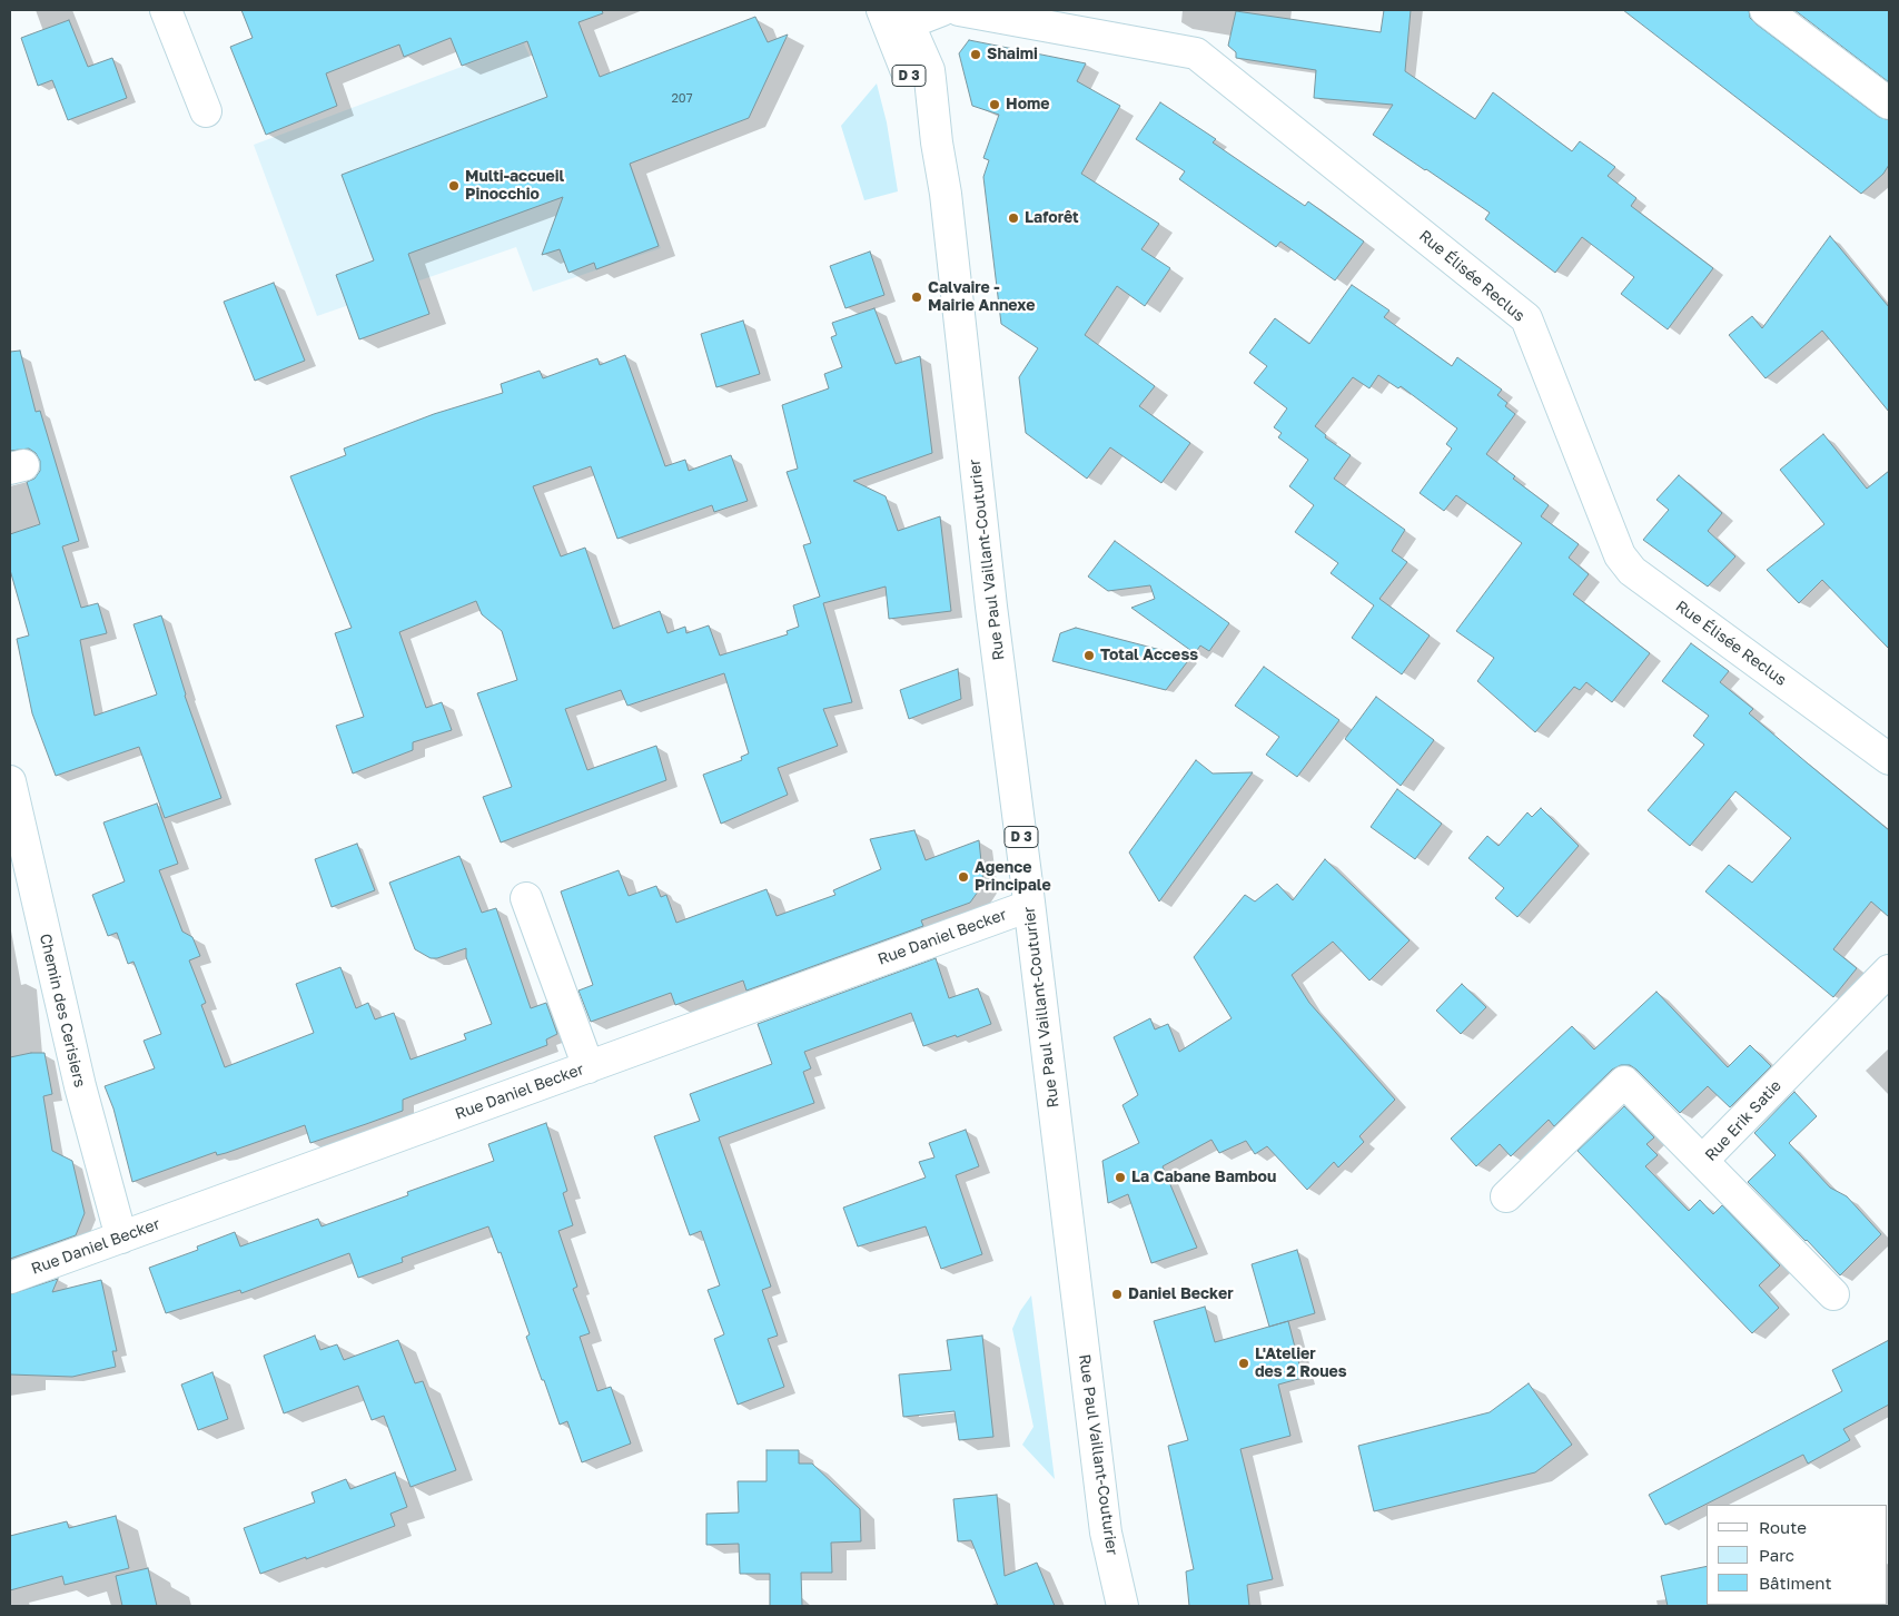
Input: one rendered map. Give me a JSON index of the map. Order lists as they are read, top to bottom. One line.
{"streets":{"street":["D 3","Rue Élisée Reclus","Rue Paul Vaillant-Couturier","Rue Daniel Becker","Chemin des Cerisiers","Rue Erik Satie"]},"crossings":[["Rue Paul Vaillant-Couturier","Rue Daniel Becker"],["Rue Daniel Becker","Chemin des Cerisiers"]],"places":["Shaimi","Home","Multi-accueil Pinocchio","Laforêt","Calvaire - Mairie Annexe","Total Access","Agence Principale","La Cabane Bambou","Daniel Becker","L'Atelier des 2 Roues"],"house_numbers":["207"],"legend":["Route","Parc","Bâtiment"]}
